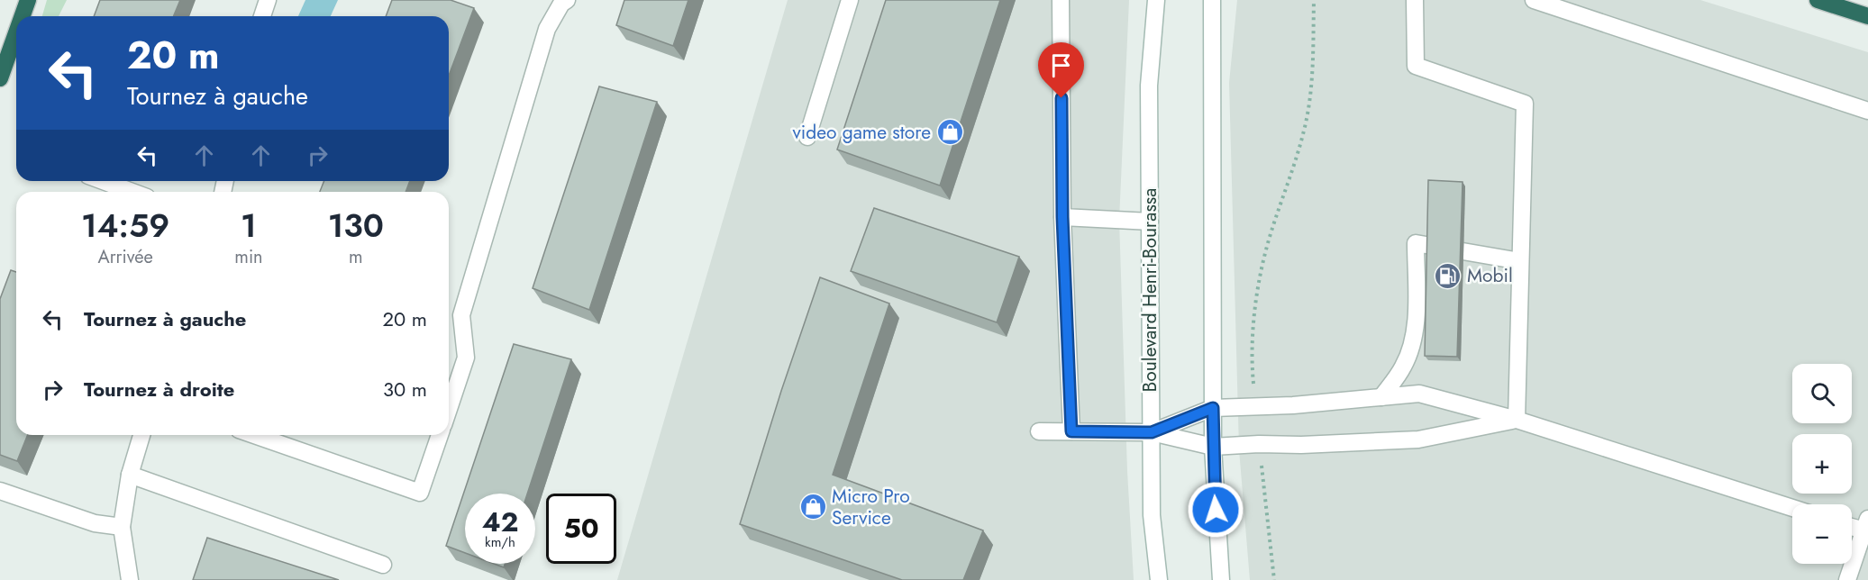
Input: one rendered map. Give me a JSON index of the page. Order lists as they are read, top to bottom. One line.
{"streets":{"main road":["Boulevard Henri-Bourassa"]},"places":{"shop":["video game store","Micro Pro Service"],"fuel station":["Mobil"]},"page":{"turn":["20 m","Tournez à gauche"],"eta":["14:59","Arrivée","1","min","130","m"],"list":[{"name":"Tournez à gauche","value":"20 m"},{"name":"Tournez à droite","value":"30 m"}],"map_buttons":["+","−"],"speed":"42 km/h","limit":"50"}}
